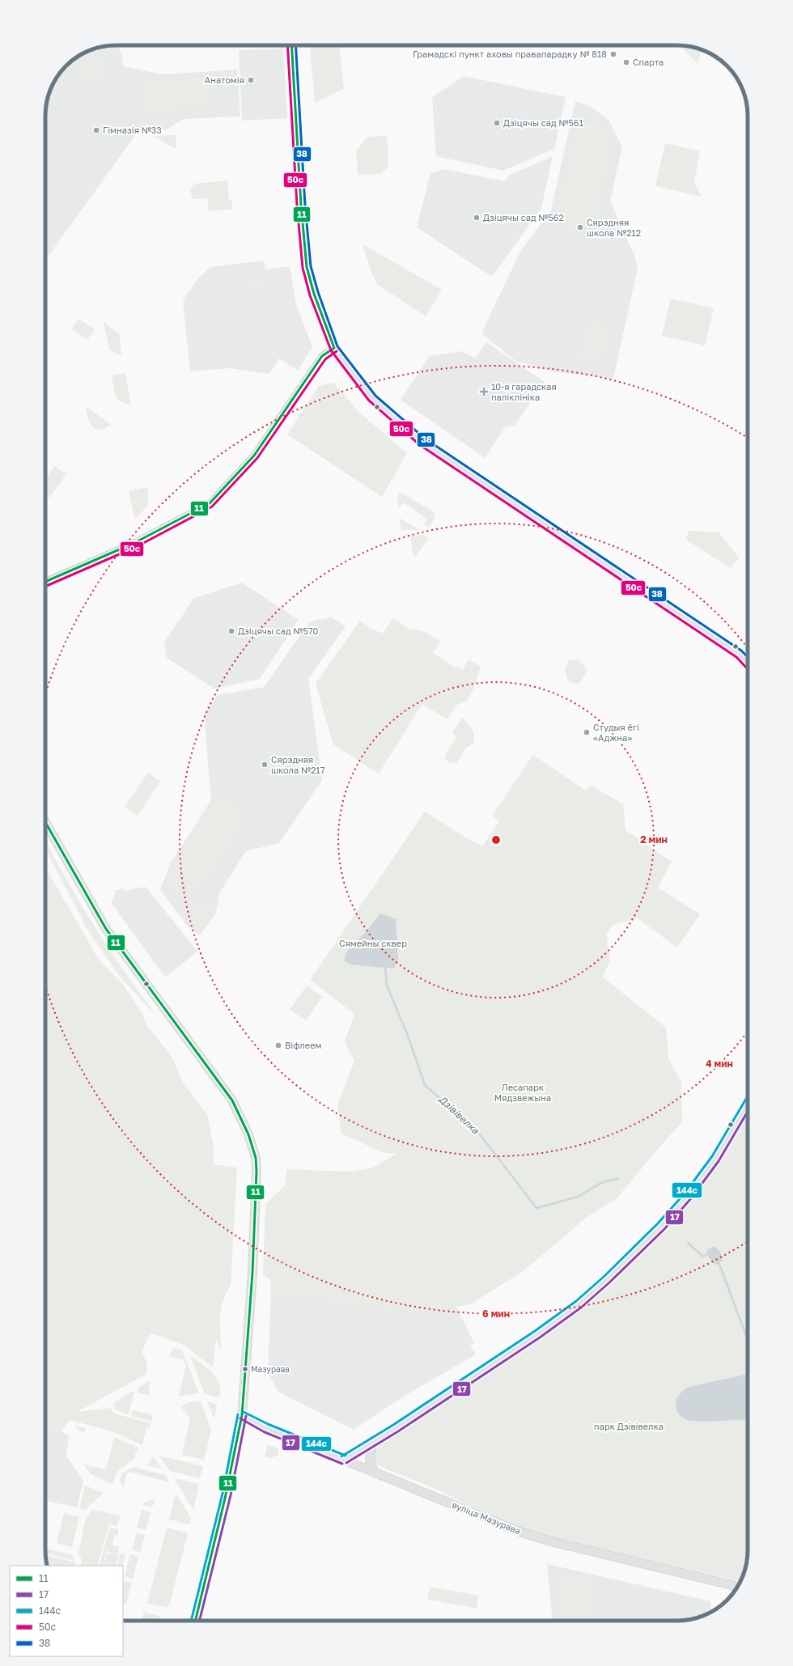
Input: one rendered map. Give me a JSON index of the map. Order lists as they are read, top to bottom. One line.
{"streets":{"main road":["вуліца Мазурава"]},"water":["Дзівівелка"],"parks":["Сямейны сквер","Лесапарк Мядзвежына","парк Дзівівелка"],"places":{"other":["Грамадскі пункт аховы правапарадку № 818","Спарта","Анатомія","Дзіцячы сад №561","Гімназія №33","Дзіцячы сад №562","Сярэдняя школа №212","Дзіцячы сад №570","Студыя ёгі «Аджна»","Сярэдняя школа №217","Віфлеем","Мазурава"],"health":["10-я гарадская паліклініка"]},"lines":["transit line 11","transit line 50с","transit line 38","transit line 144с","transit line 17"],"legend":["11","17","144с","50с","38"],"rings":["2 мин","4 мин","6 мин"]}
